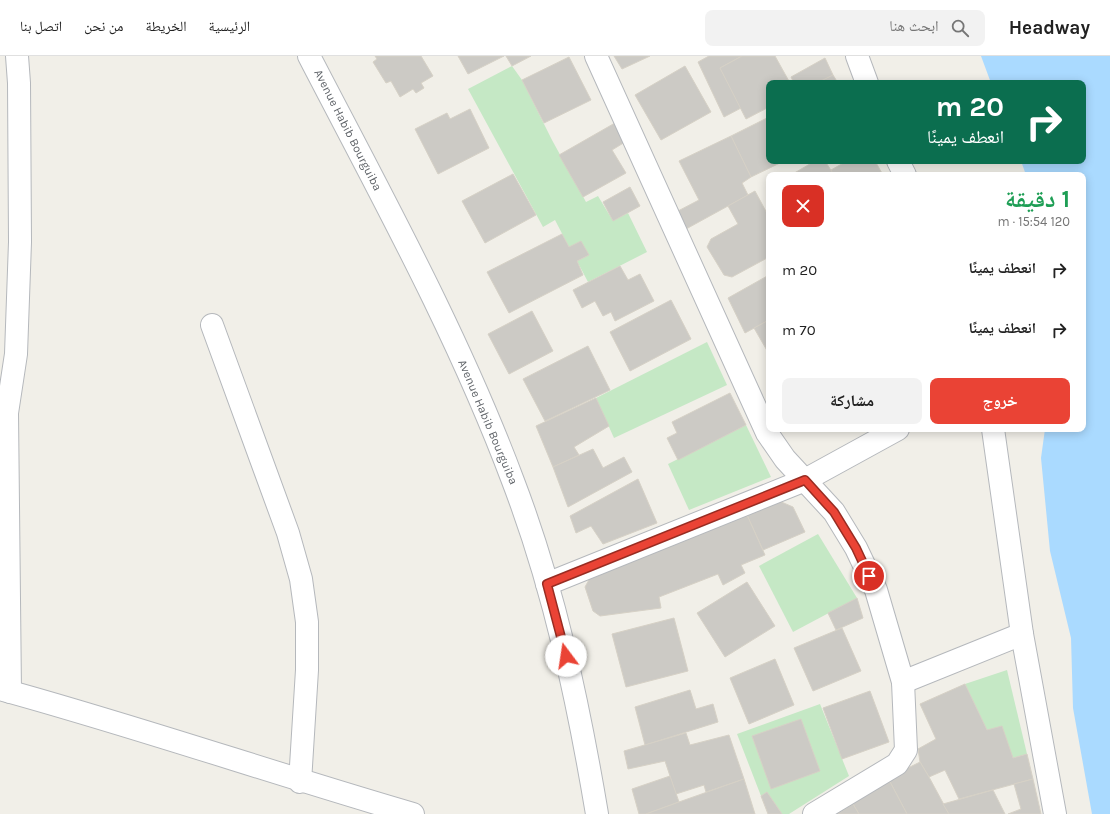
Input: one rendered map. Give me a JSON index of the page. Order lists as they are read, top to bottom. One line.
{"streets":{"street":["Avenue Habib Bourguiba"]},"page":{"header":"Headway","search":"ابحث هنا","nav":["الرئيسية","الخريطة","من نحن","اتصل بنا"],"turn":["20 m","انعطف يمينًا"],"heading":["1 دقيقة","120 m · 15:54"],"list":[{"name":"انعطف يمينًا","value":"20 m"},{"name":"انعطف يمينًا","value":"70 m"}],"buttons":["خروج","مشاركة"]}}
